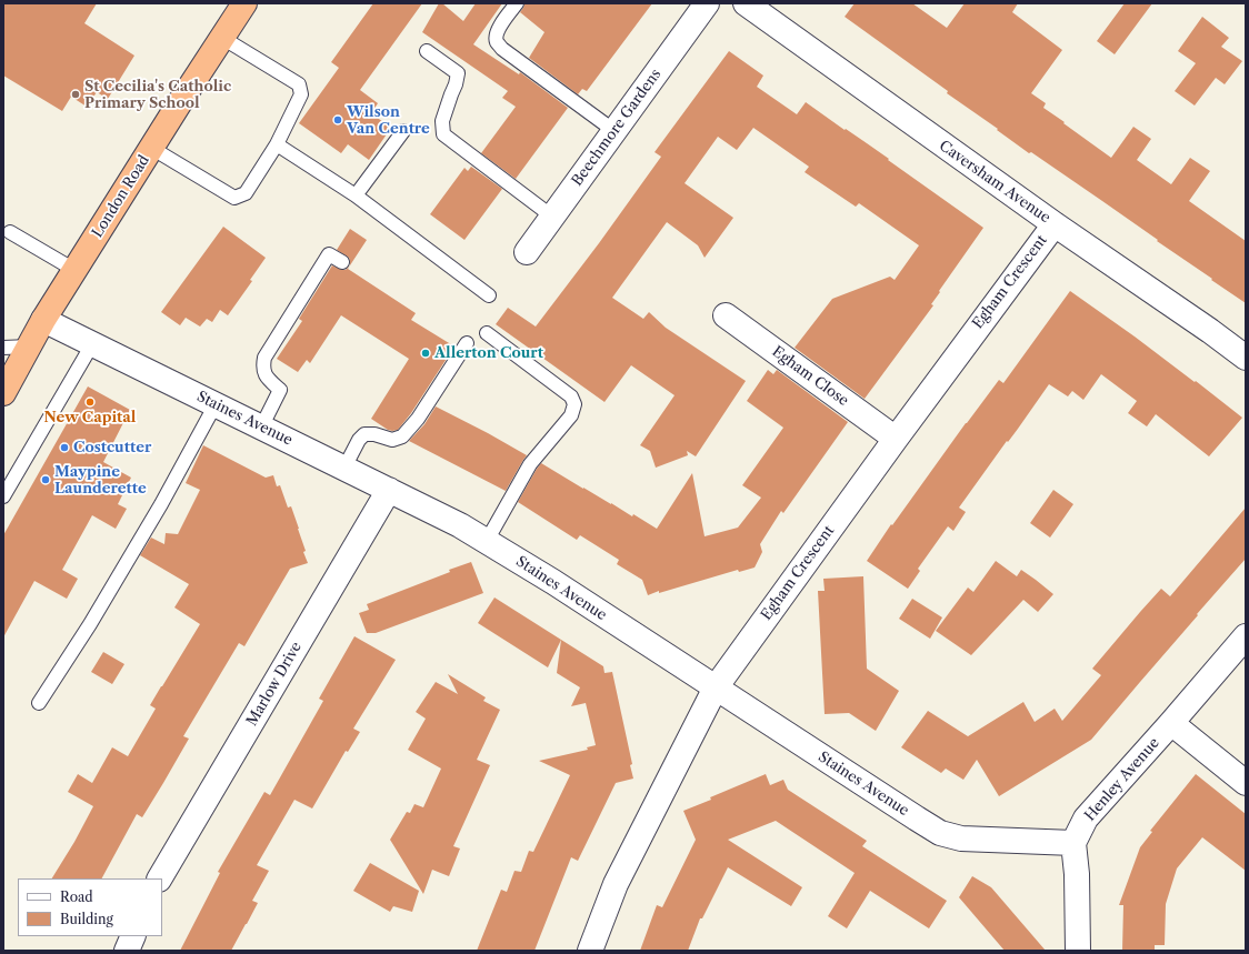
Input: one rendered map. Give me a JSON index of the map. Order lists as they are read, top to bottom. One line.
{"streets":{"highway":["London Road"],"street":["Beechmore Gardens","Caversham Avenue","Egham Crescent","Egham Close","Staines Avenue","Marlow Drive","Henley Avenue"]},"crossings":[["Caversham Avenue","Egham Crescent"],["London Road","Staines Avenue"],["Egham Crescent","Egham Close"],["Egham Crescent","Staines Avenue"],["Staines Avenue","Marlow Drive"],["Staines Avenue","Henley Avenue"]],"places":["St Cecilia's Catholic Primary School","Wilson Van Centre","Allerton Court","New Capital","Costcutter","Maypine Launderette"],"legend":["Road","Building"]}
